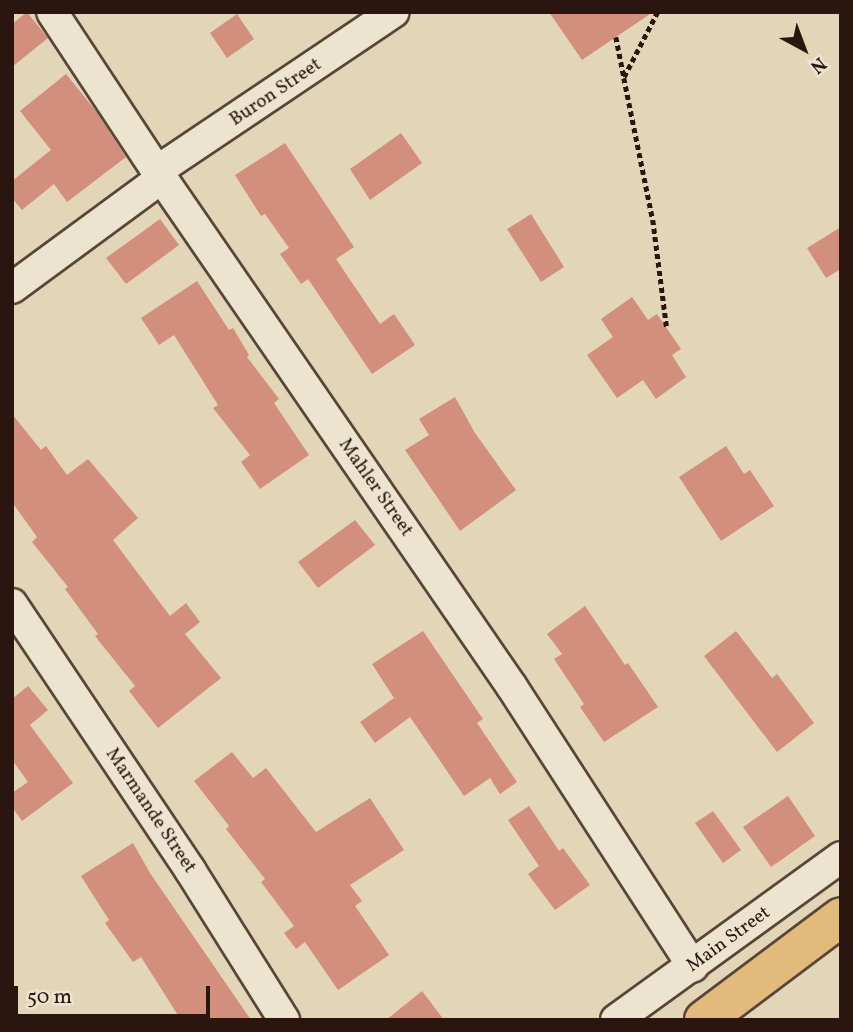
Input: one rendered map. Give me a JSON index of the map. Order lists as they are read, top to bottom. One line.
{"streets":{"street":["Buron Street","Mahler Street","Marmande Street","Main Street"]},"crossings":[["Buron Street","Mahler Street"],["Mahler Street","Main Street"]],"scale_bar":"50 m","north":"bottom right"}
